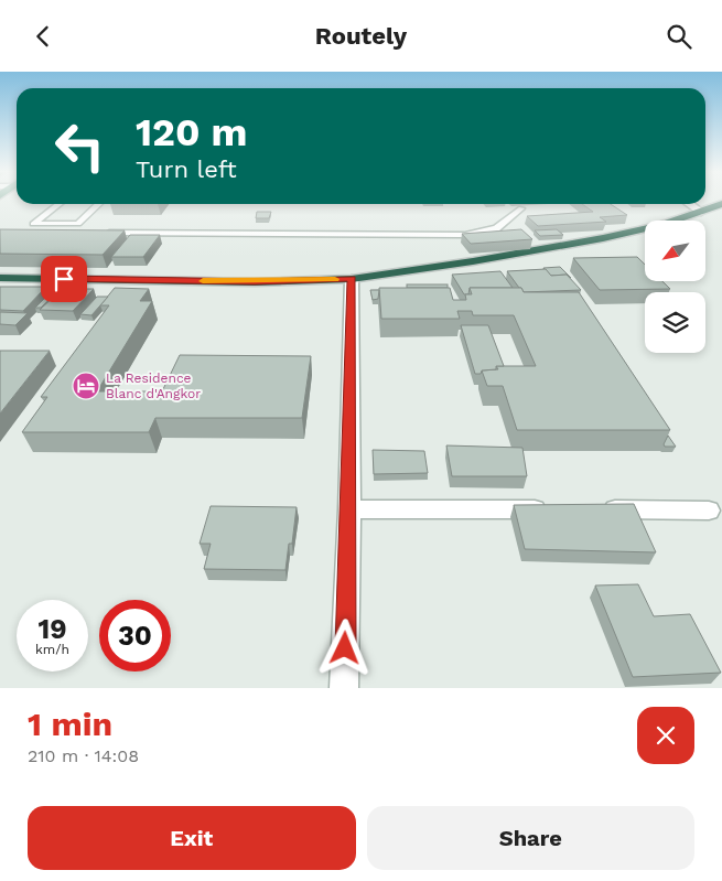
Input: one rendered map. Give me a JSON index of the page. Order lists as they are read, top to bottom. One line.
{"places":{"hotel":["La Residence Blanc d'Angkor"]},"north":"bottom left","page":{"header":"Routely","turn":["120 m","Turn left"],"speed":"19 km/h","limit":"30","heading":["1 min","210 m · 14:08"],"buttons":["Exit","Share"]}}
